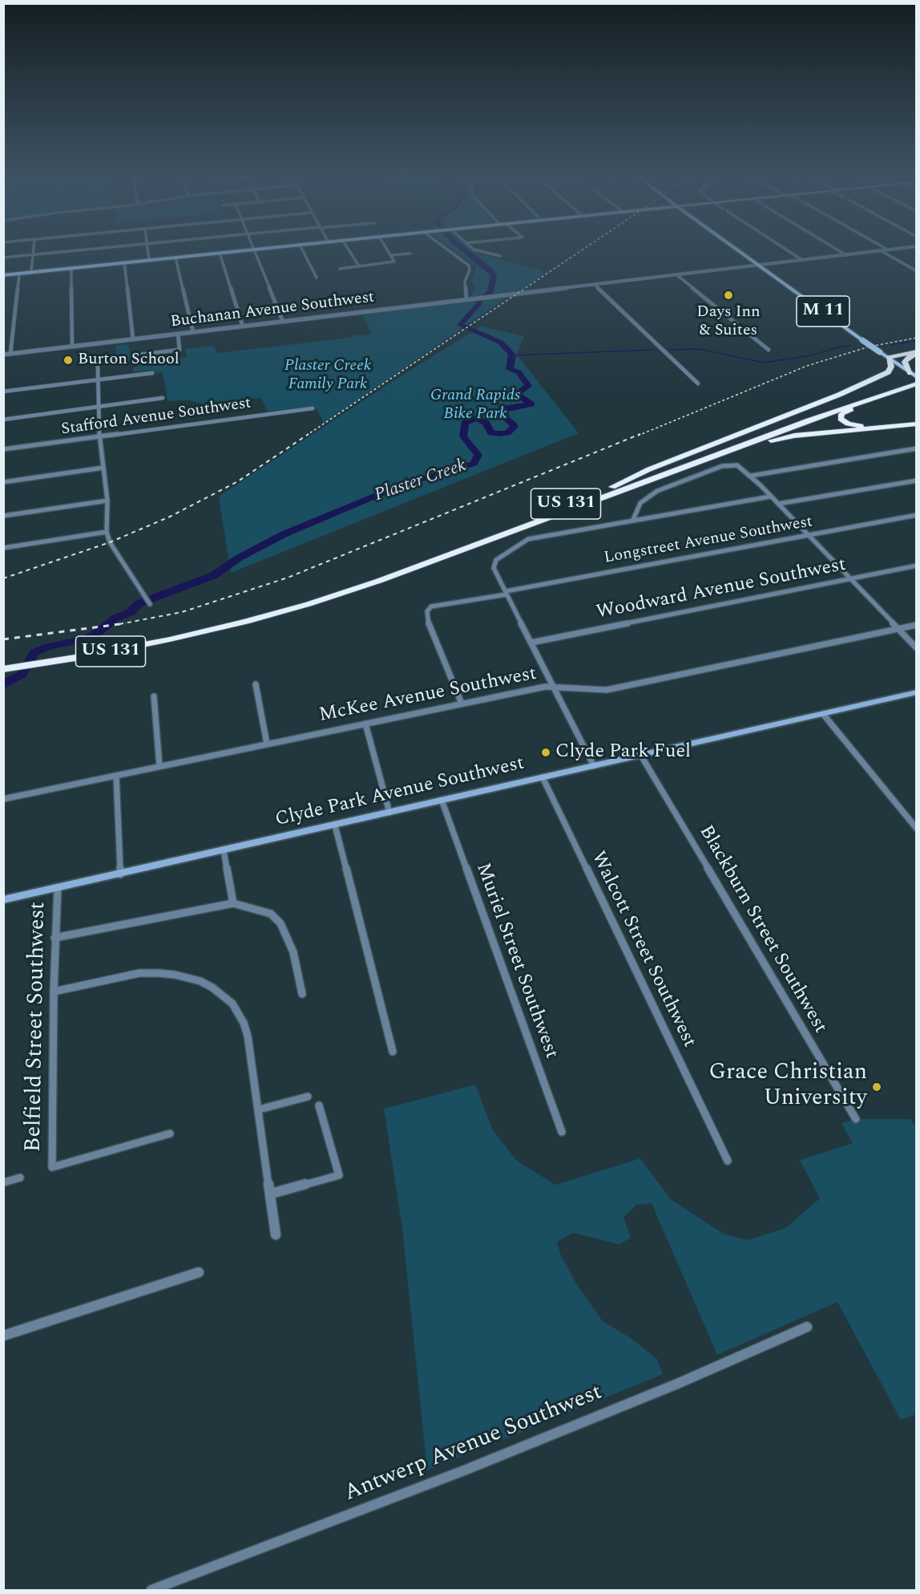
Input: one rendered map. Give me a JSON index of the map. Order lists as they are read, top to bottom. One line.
{"streets":{"highway":["US 131"],"main road":["M 11","Clyde Park Avenue Southwest"],"street":["Buchanan Avenue Southwest","Stafford Avenue Southwest","Longstreet Avenue Southwest","Woodward Avenue Southwest","McKee Avenue Southwest","Blackburn Street Southwest","Walcott Street Southwest","Muriel Street Southwest","Belfield Street Southwest","Antwerp Avenue Southwest"]},"crossings":[["Buchanan Avenue Southwest","M 11"],["M 11","US 131"],["Longstreet Avenue Southwest","McKee Avenue Southwest"],["Clyde Park Avenue Southwest","Blackburn Street Southwest"],["Clyde Park Avenue Southwest","Walcott Street Southwest"],["Clyde Park Avenue Southwest","Muriel Street Southwest"],["Clyde Park Avenue Southwest","Belfield Street Southwest"]],"water":["Plaster Creek"],"parks":["Plaster Creek Family Park","Grand Rapids Bike Park"],"places":["Days Inn & Suites","Burton School","Clyde Park Fuel","Grace Christian University"]}
